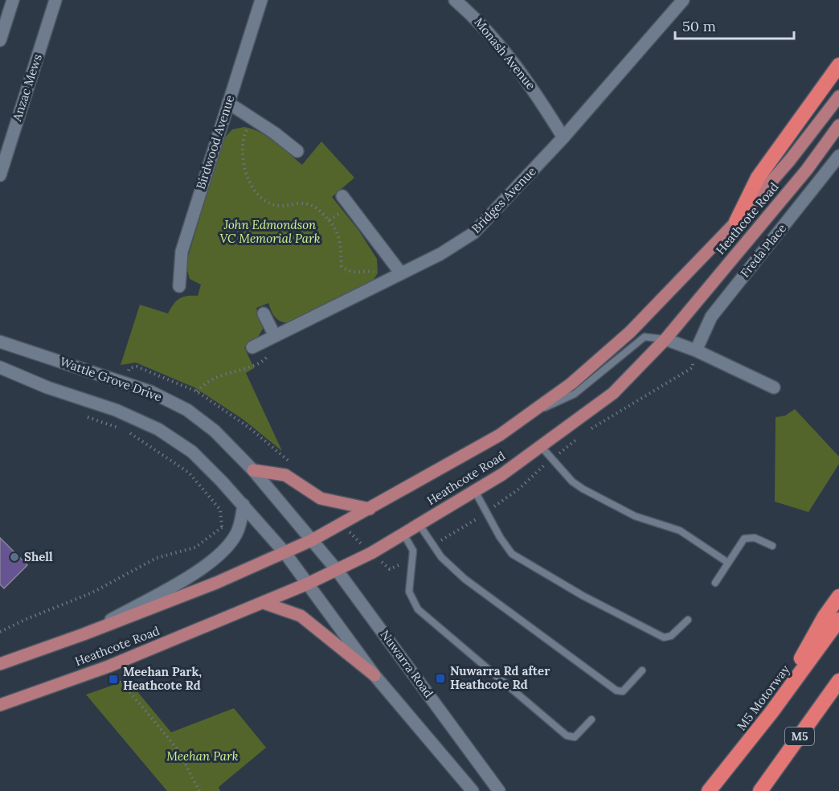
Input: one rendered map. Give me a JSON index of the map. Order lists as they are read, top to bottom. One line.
{"streets":{"highway":["M5 Motorway","M5"],"main road":["Heathcote Road"],"street":["Monash Avenue","Anzac Mews","Birdwood Avenue","Bridges Avenue","Freda Place","Wattle Grove Drive","Nuwarra Road"]},"crossings":[["Monash Avenue","Bridges Avenue"],["Heathcote Road","Wattle Grove Drive"],["Heathcote Road","Nuwarra Road"],["Wattle Grove Drive","Nuwarra Road"]],"parks":["John Edmondson VC Memorial Park","Meehan Park"],"places":{"other":["Shell"],"transit":["Nuwarra Rd after Heathcote Rd","Meehan Park, Heathcote Rd"]},"scale_bar":"50 m"}
